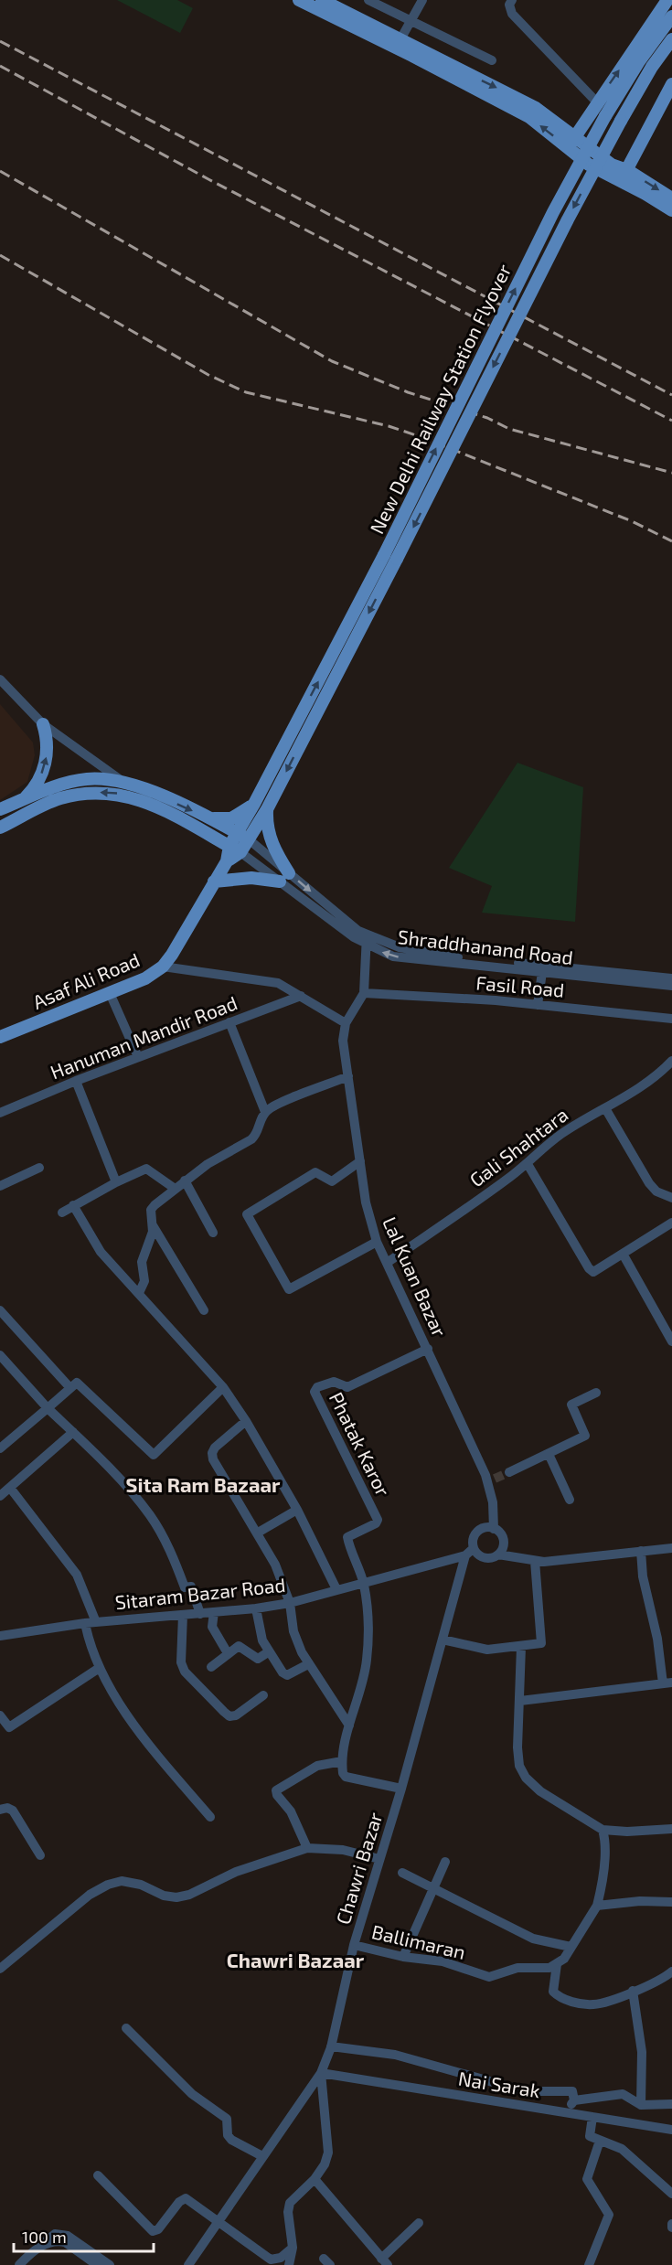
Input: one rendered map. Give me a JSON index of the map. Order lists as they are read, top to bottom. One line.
{"streets":{"main road":["New Delhi Railway Station Flyover","Asaf Ali Road"],"street":["Shraddhanand Road","Fasil Road","Hanuman Mandir Road","Gali Shahtara","Lal Kuan Bazar","Phatak Karor","Sitaram Bazar Road","Chawri Bazar","Ballimaran","Nai Sarak"]},"crossings":[["New Delhi Railway Station Flyover","Shraddhanand Road"],["New Delhi Railway Station Flyover","Asaf Ali Road"],["Shraddhanand Road","Asaf Ali Road"],["Fasil Road","Lal Kuan Bazar"],["Gali Shahtara","Lal Kuan Bazar"],["Lal Kuan Bazar","Phatak Karor"],["Phatak Karor","Sitaram Bazar Road"],["Sitaram Bazar Road","Chawri Bazar"],["Chawri Bazar","Ballimaran"],["Chawri Bazar","Nai Sarak"]],"districts":["Sita Ram Bazaar","Chawri Bazaar"],"scale_bar":"100 m"}
